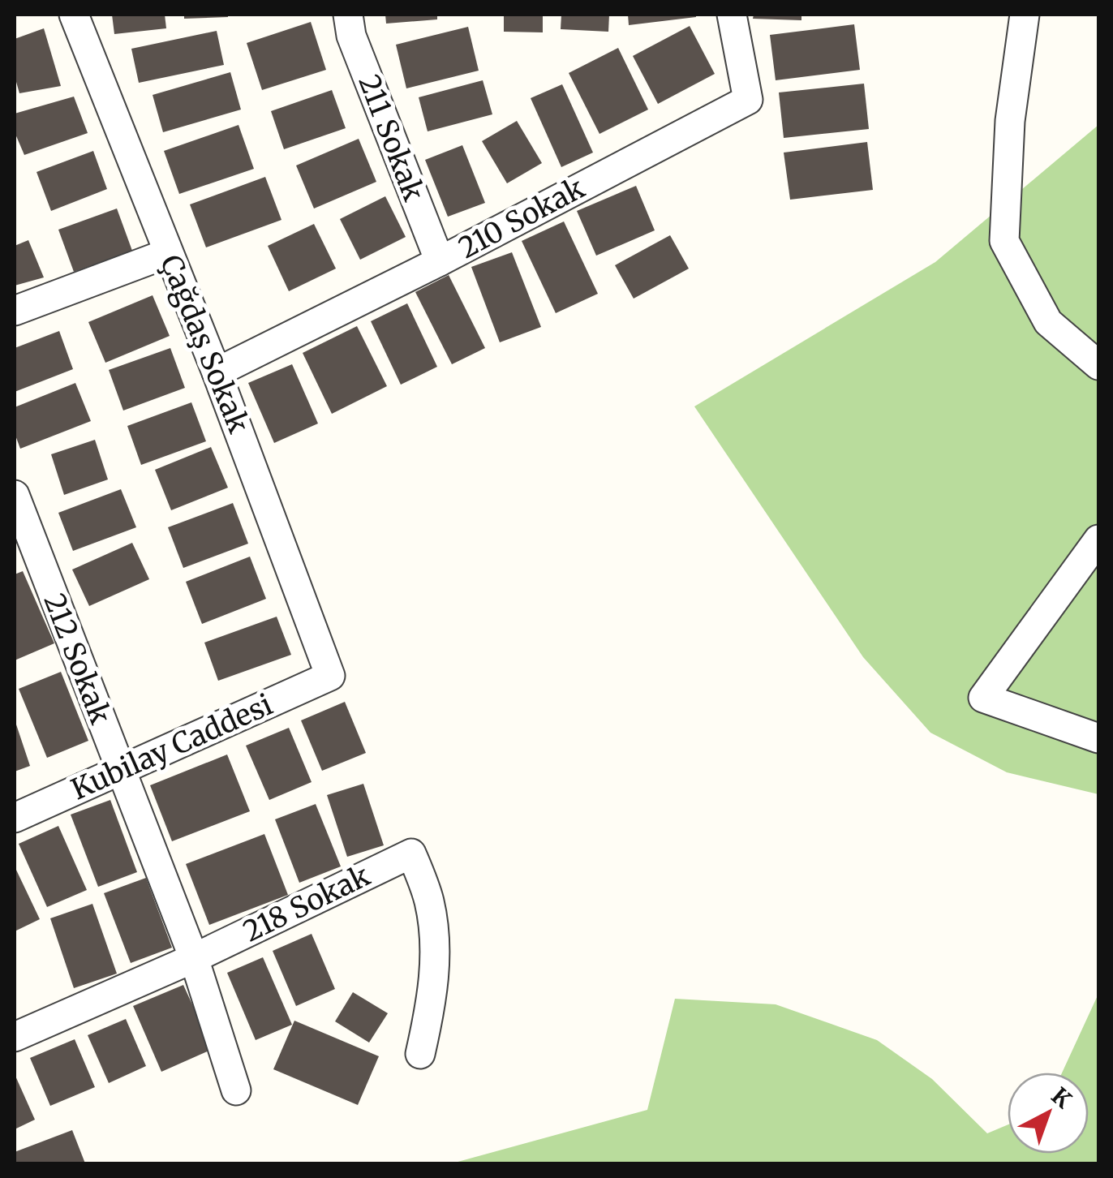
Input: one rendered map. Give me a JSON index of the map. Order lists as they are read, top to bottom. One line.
{"streets":{"street":["211 Sokak","210 Sokak","Çağdaş Sokak","212 Sokak","Kubilay Caddesi","218 Sokak"]},"crossings":[["211 Sokak","210 Sokak"],["210 Sokak","Çağdaş Sokak"],["Çağdaş Sokak","Kubilay Caddesi"],["212 Sokak","Kubilay Caddesi"],["212 Sokak","218 Sokak"]],"north":"top right"}
